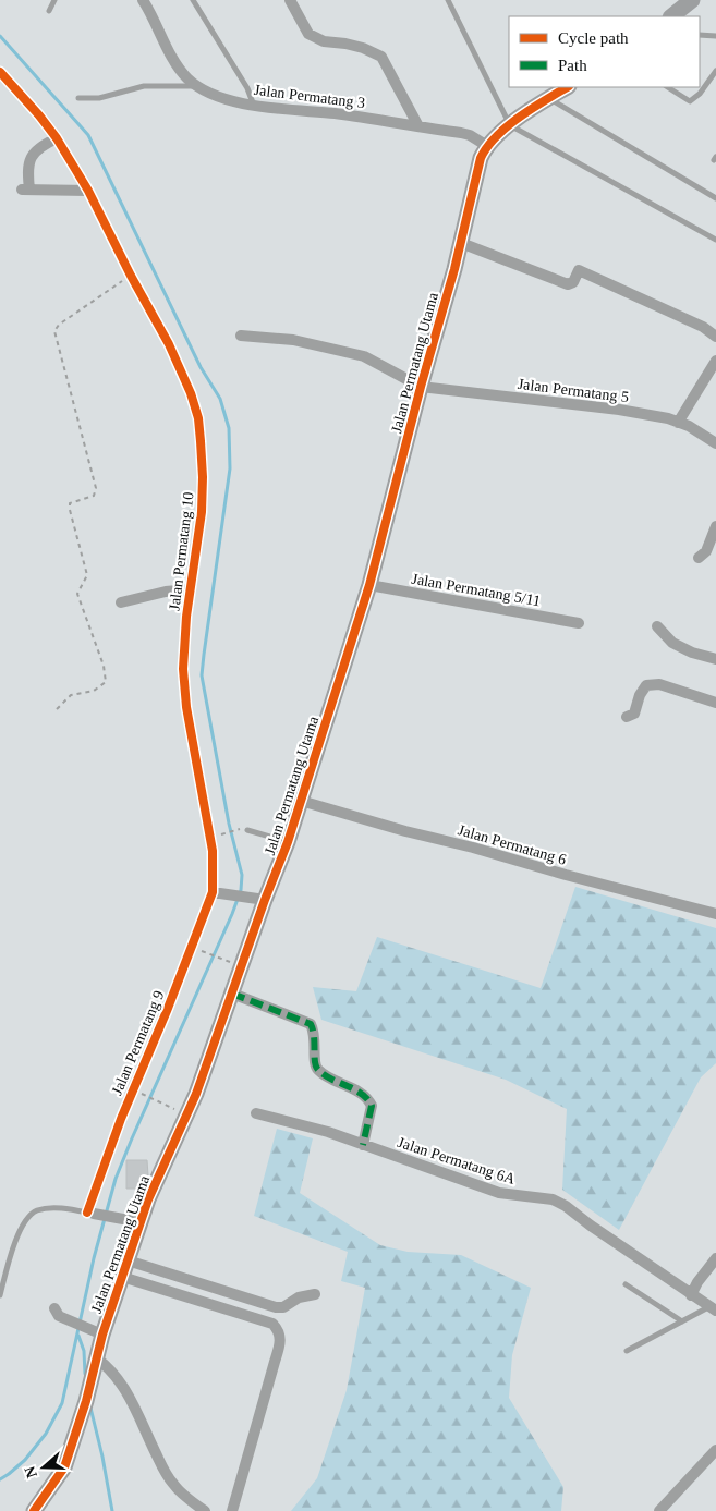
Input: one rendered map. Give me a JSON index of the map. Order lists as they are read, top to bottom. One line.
{"streets":{"street":["Jalan Permatang 3","Jalan Permatang Utama","Jalan Permatang 5","Jalan Permatang 10","Jalan Permatang 5/11","Jalan Permatang 6","Jalan Permatang 9","Jalan Permatang 6A"]},"crossings":[["Jalan Permatang 3","Jalan Permatang Utama"],["Jalan Permatang Utama","Jalan Permatang 5"],["Jalan Permatang Utama","Jalan Permatang 5/11"],["Jalan Permatang Utama","Jalan Permatang 6"],["Jalan Permatang 10","Jalan Permatang 9"]],"legend":["Cycle path","Path"],"north":"left"}
